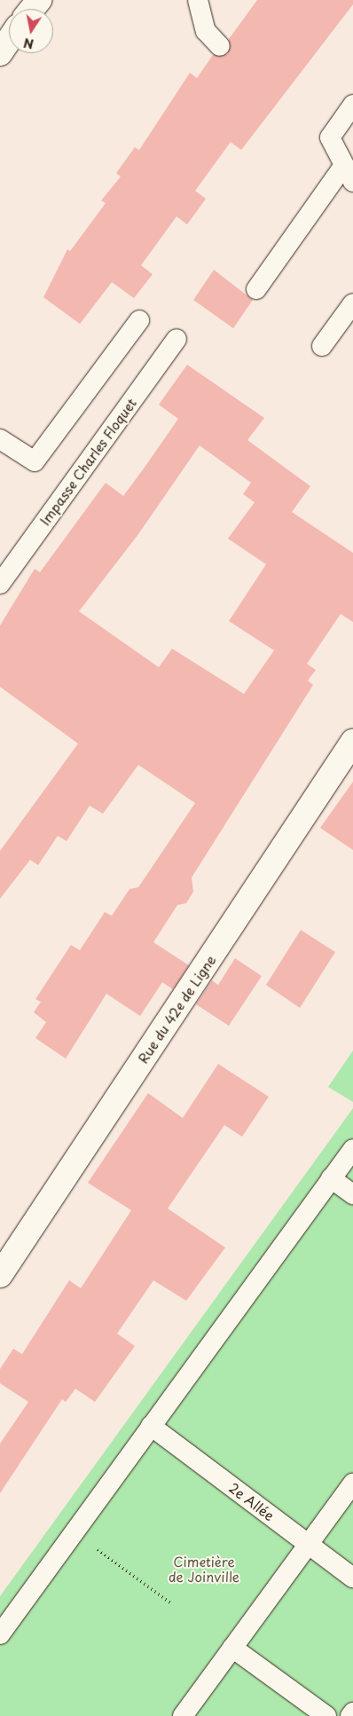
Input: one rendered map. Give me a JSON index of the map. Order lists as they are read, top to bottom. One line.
{"streets":{"street":["Rue du 42e de Ligne"],"lane":["Impasse Charles Floquet","2e Allée"]},"parks":["Cimetière de Joinville"],"north":"bottom"}
